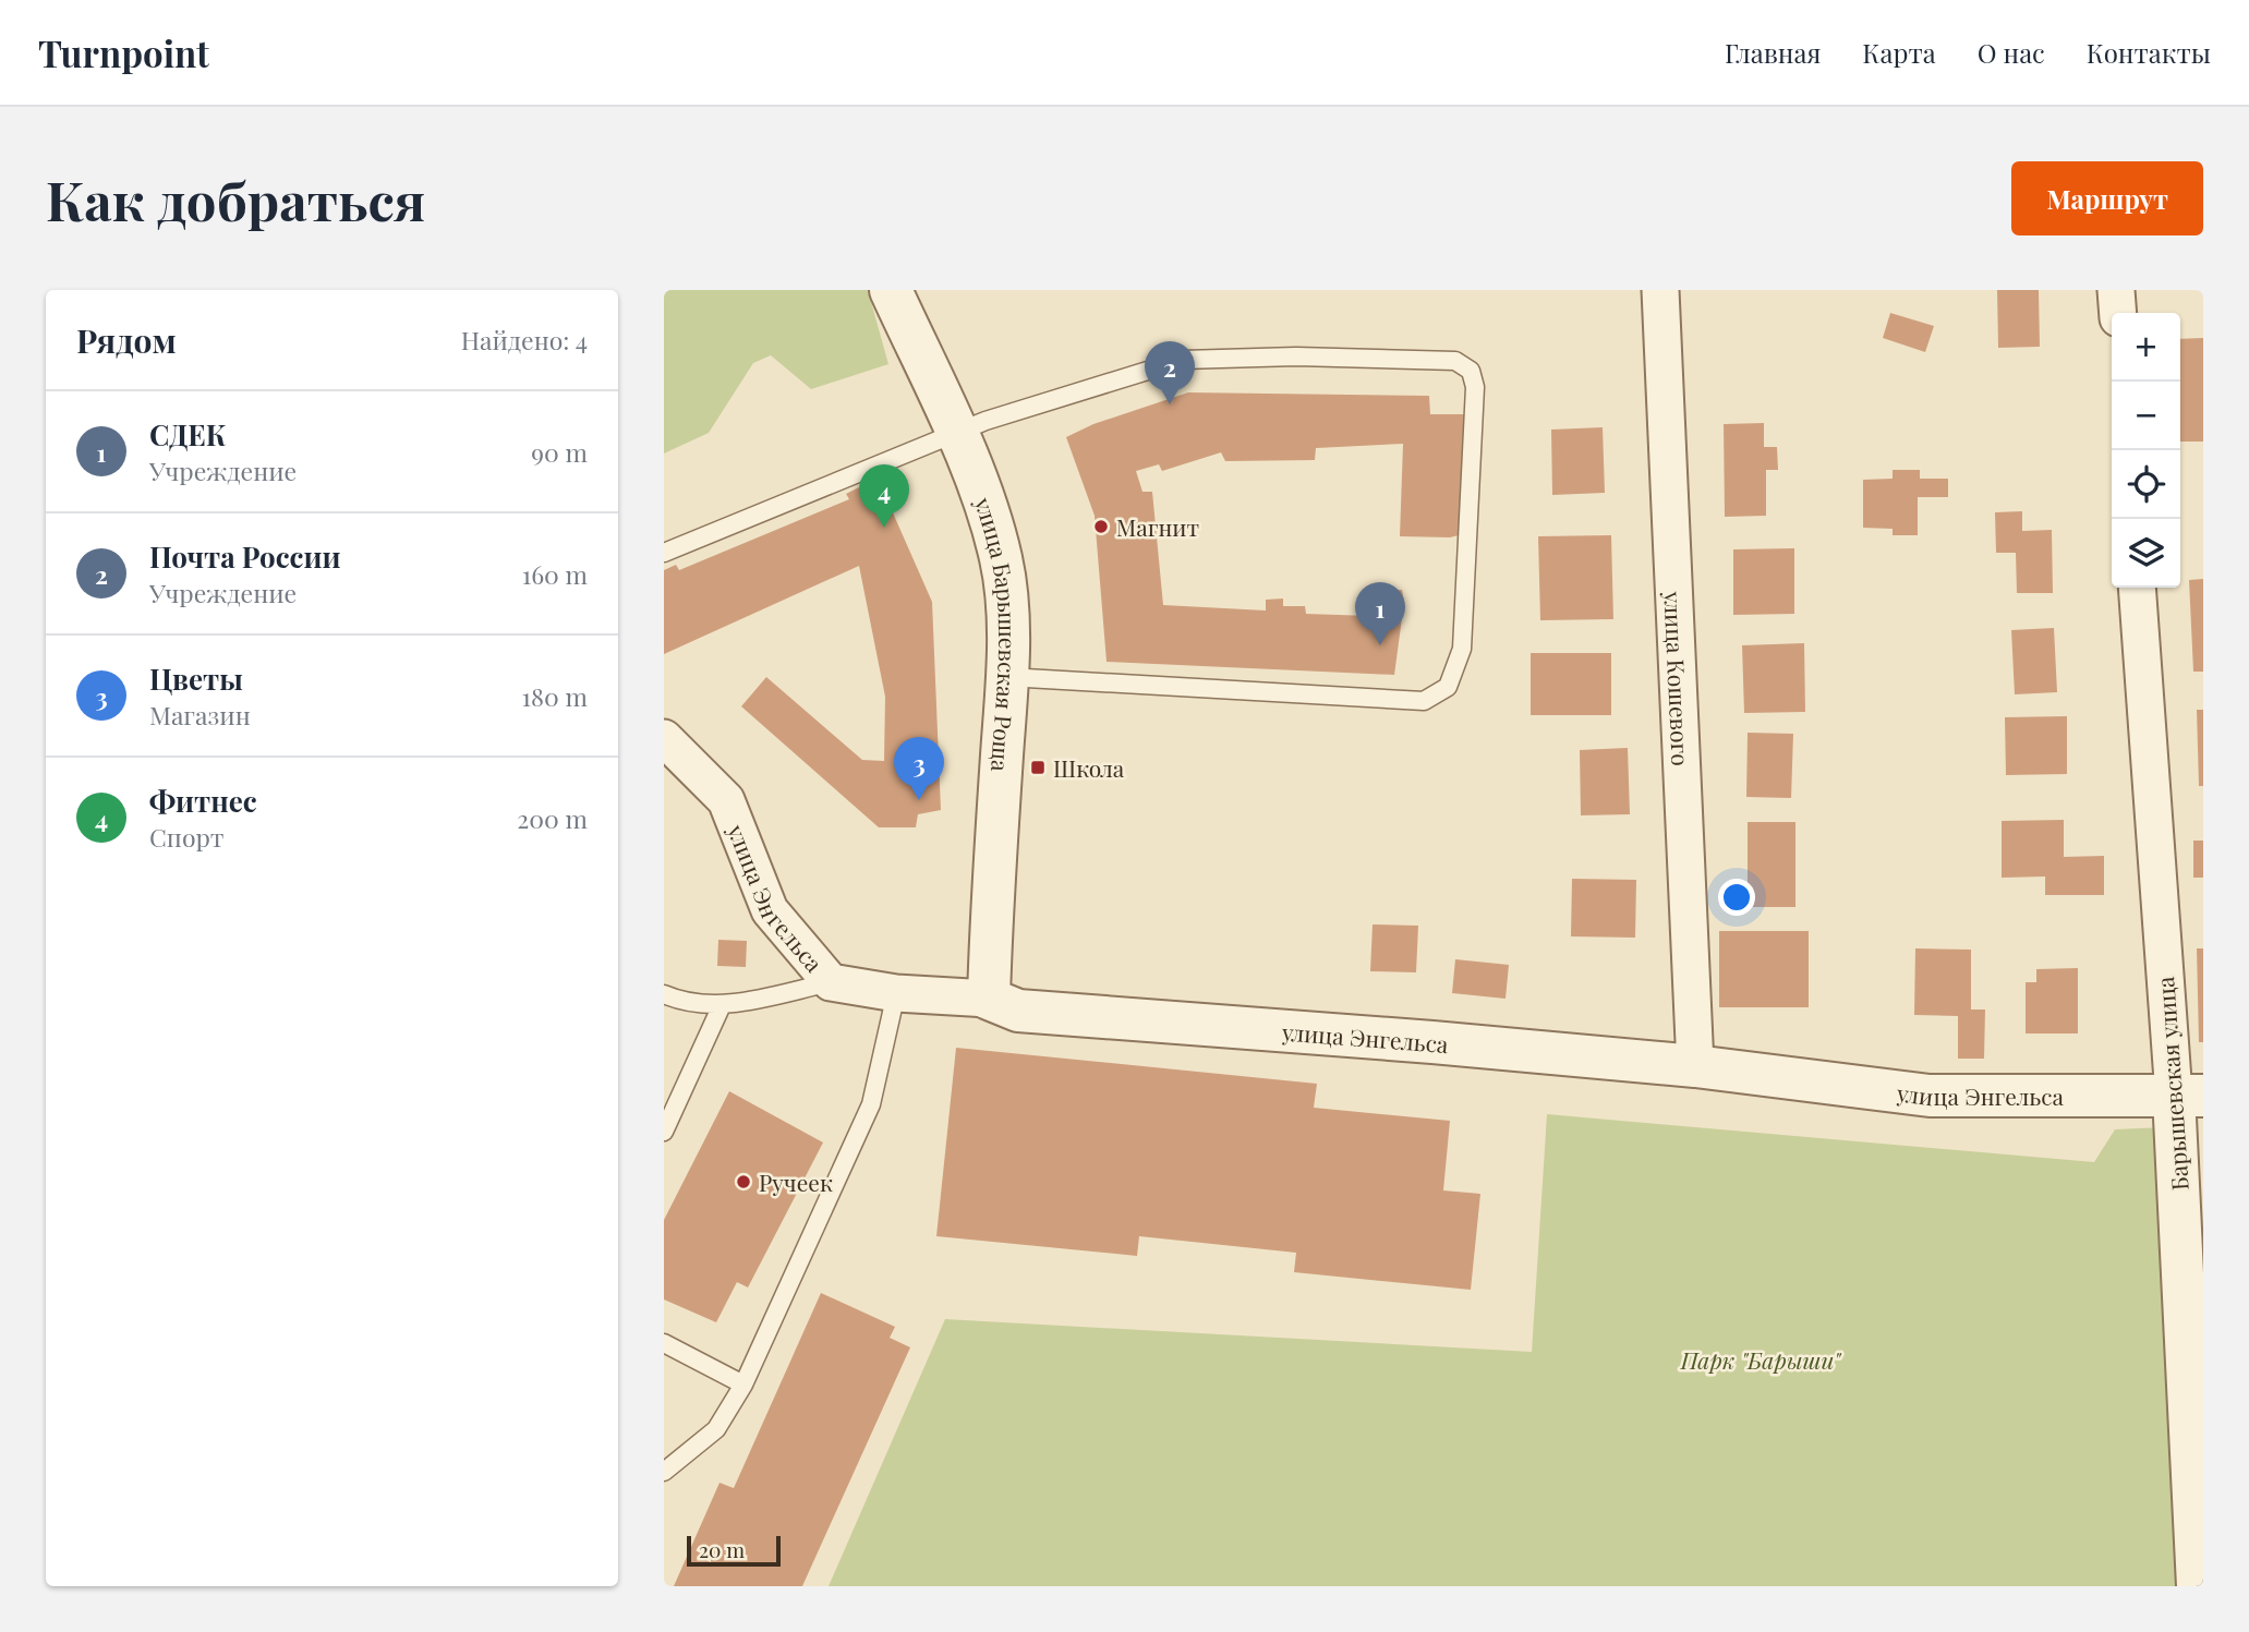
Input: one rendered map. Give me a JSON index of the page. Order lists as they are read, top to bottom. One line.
{"streets":{"street":["улица Барышевская Роща","улица Кошевого","улица Энгельса","Барышевская улица"]},"crossings":[["улица Барышевская Роща","улица Энгельса"],["улица Кошевого","улица Энгельса"],["улица Энгельса","Барышевская улица"]],"parks":["Парк \"Барыши\""],"places":{"other":["Магнит","Ручеек"],"transit":["Школа"]},"scale_bar":"20 m","page":{"header":"Turnpoint","nav":["Главная","Карта","О нас","Контакты"],"buttons":"Маршрут","title":"Как добраться","heading":["Рядом","Найдено: 4"],"map_buttons":["+","−"],"pins":["2","4","1","3"],"list":[{"mark":"1","name":"СДЕК","note":"Учреждение","value":"90 m"},{"mark":"2","name":"Почта России","note":"Учреждение","value":"160 m"},{"mark":"3","name":"Цветы","note":"Магазин","value":"180 m"},{"mark":"4","name":"Фитнес","note":"Спорт","value":"200 m"}],"scale":"20 m"}}
